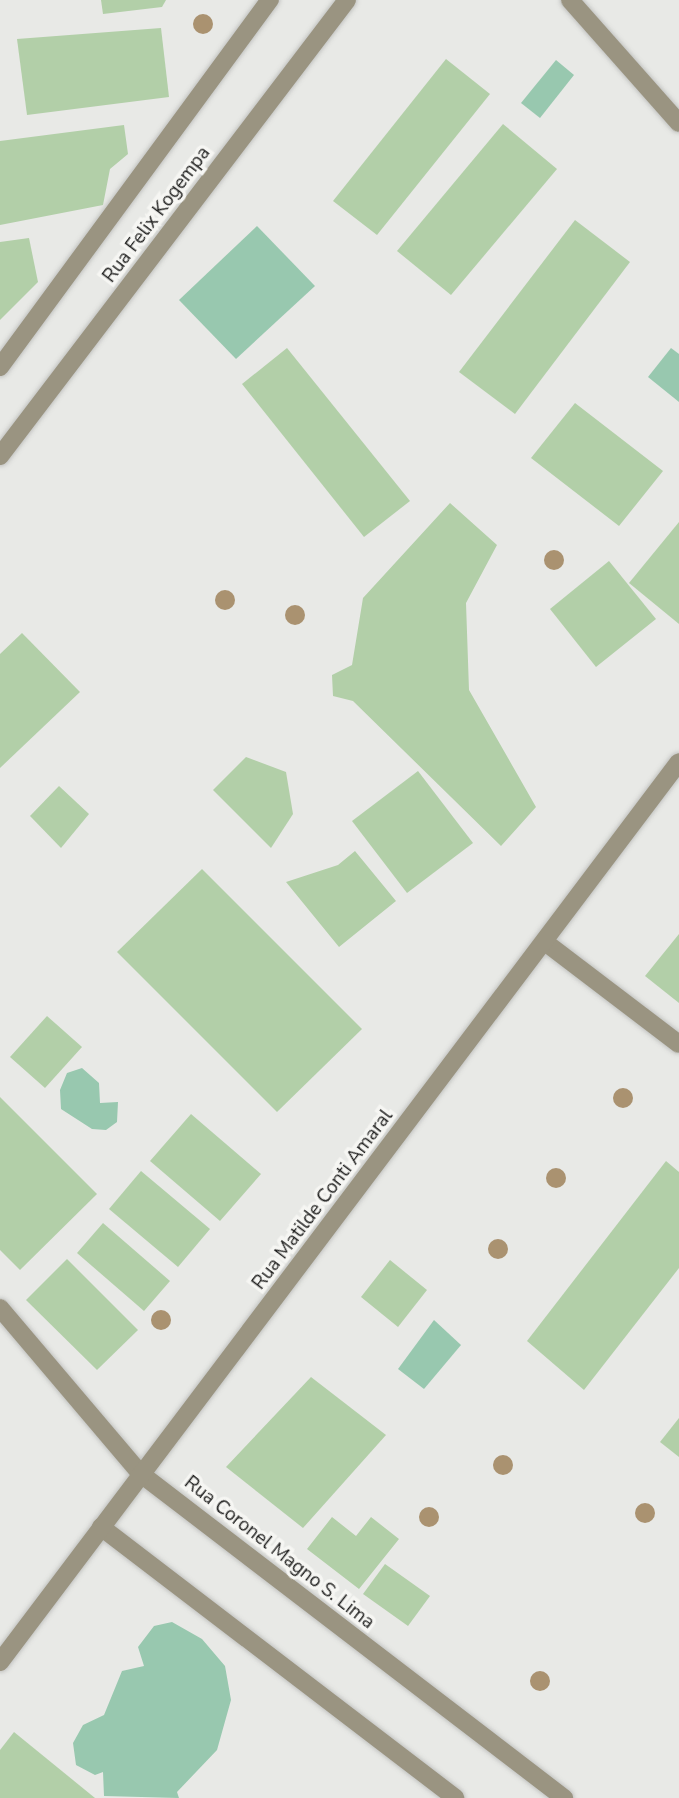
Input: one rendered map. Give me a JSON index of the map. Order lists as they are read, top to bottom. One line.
{"streets":{"street":["Rua Felix Kogempa","Rua Matilde Conti Amaral","Rua Coronel Magno S. Lima"]},"crossings":[["Rua Matilde Conti Amaral","Rua Coronel Magno S. Lima"]]}
